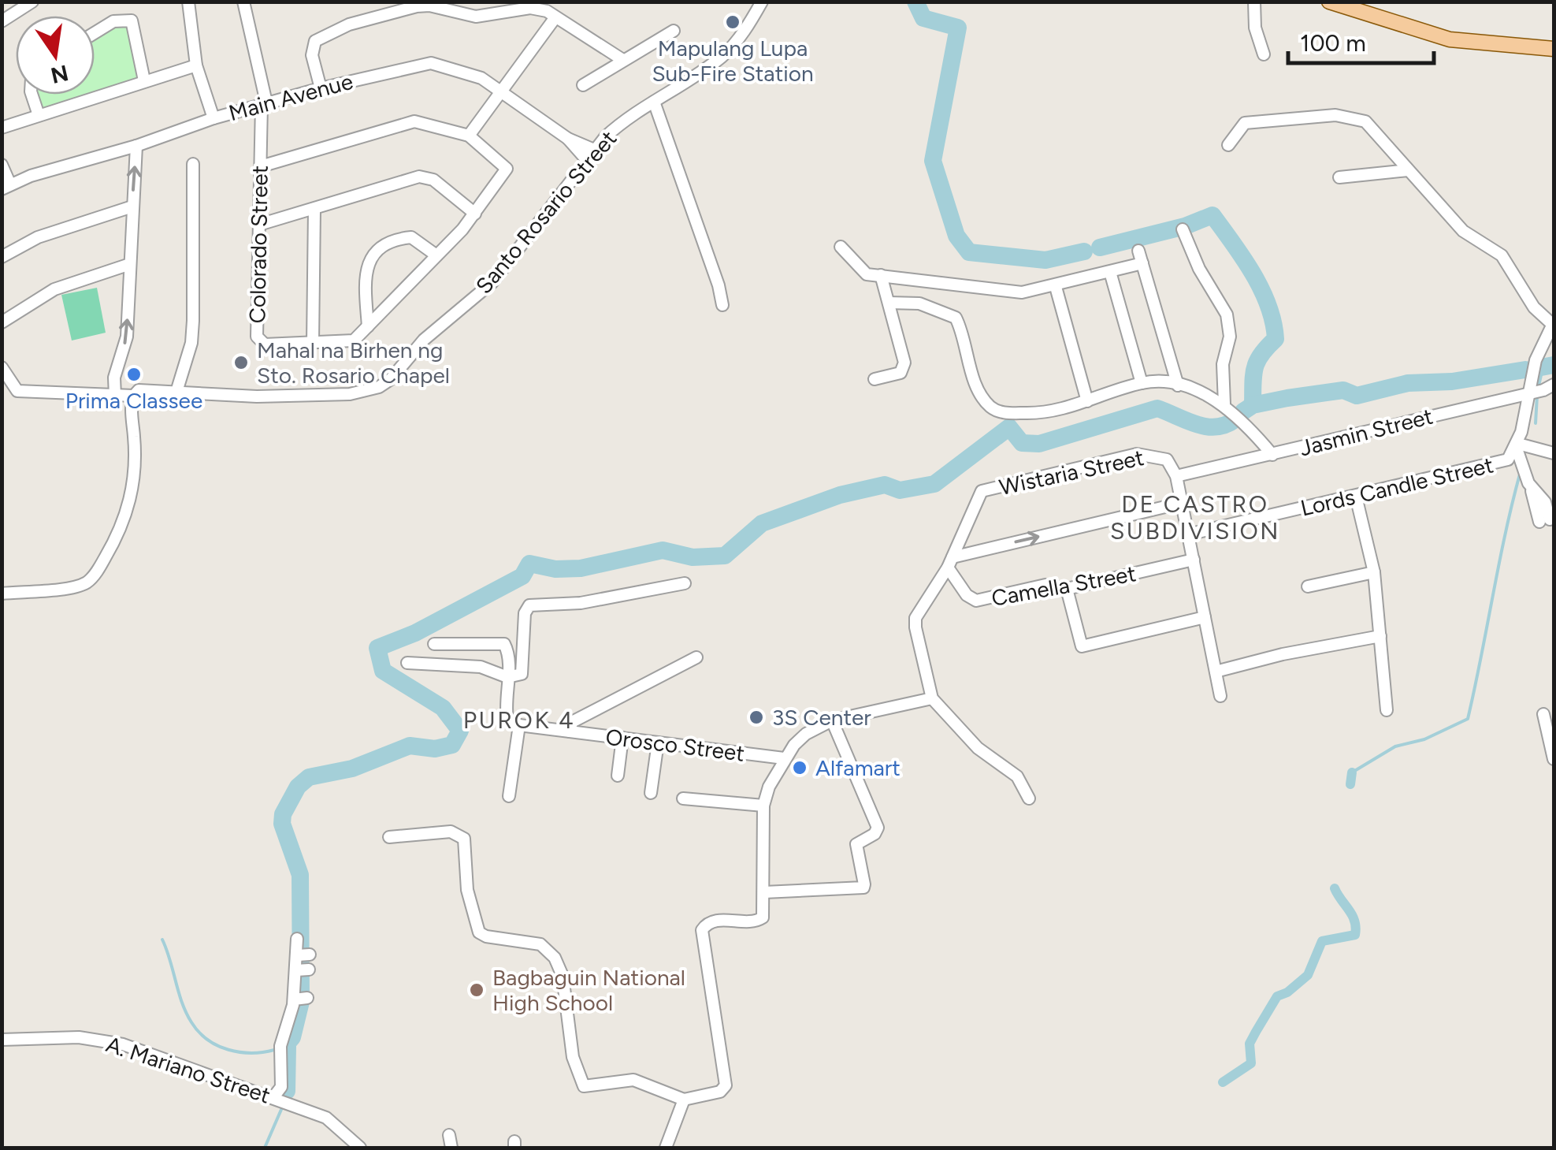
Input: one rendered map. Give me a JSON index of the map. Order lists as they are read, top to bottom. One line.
{"streets":{"street":["Main Avenue","Santo Rosario Street","Colorado Street","Jasmin Street","Wistaria Street","Lords Candle Street","Camella Street","Orosco Street","A. Mariano Street"]},"crossings":[["Main Avenue","Santo Rosario Street"],["Main Avenue","Colorado Street"],["Jasmin Street","Wistaria Street"],["Jasmin Street","Lords Candle Street"],["Wistaria Street","Camella Street"]],"districts":["DE CASTRO SUBDIVISION","PUROK 4"],"places":["Mapulang Lupa Sub-Fire Station","Mahal na Birhen ng Sto. Rosario Chapel","Prima Classee","3S Center","Alfamart","Bagbaguin National High School"],"scale_bar":"100 m","north":"bottom"}
